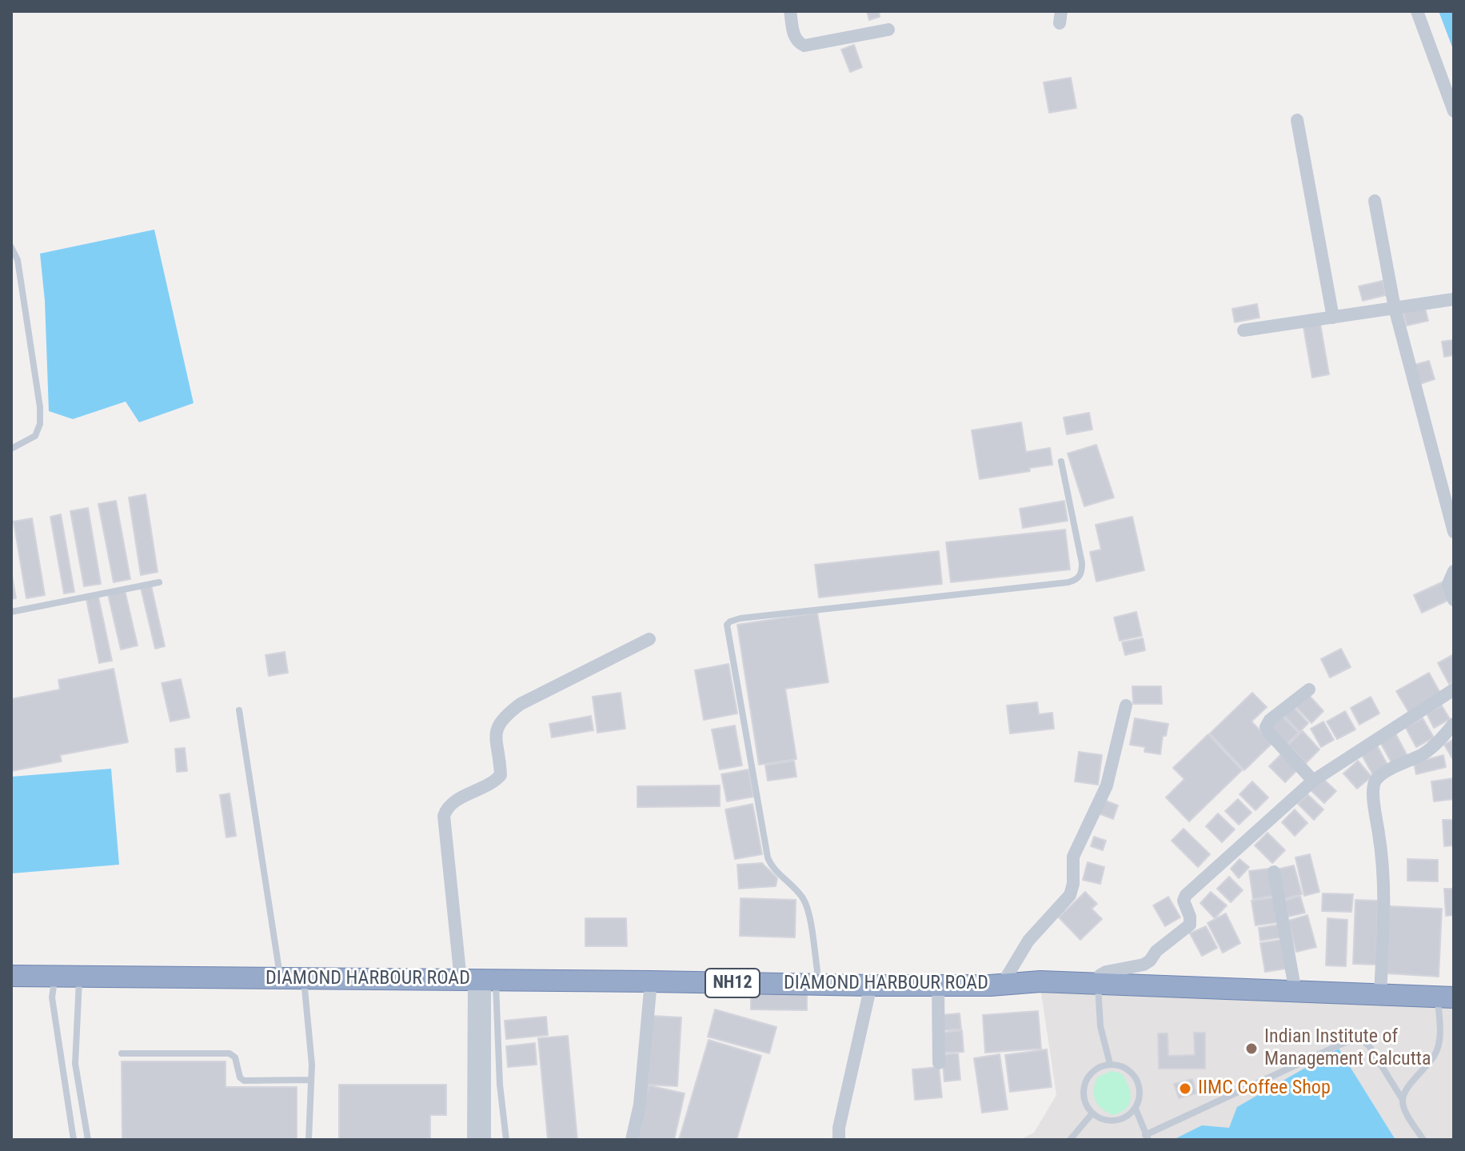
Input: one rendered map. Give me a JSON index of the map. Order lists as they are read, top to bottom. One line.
{"streets":{"highway":["DIAMOND HARBOUR ROAD","NH12"]},"places":["Indian Institute of Management Calcutta","IIMC Coffee Shop"]}
